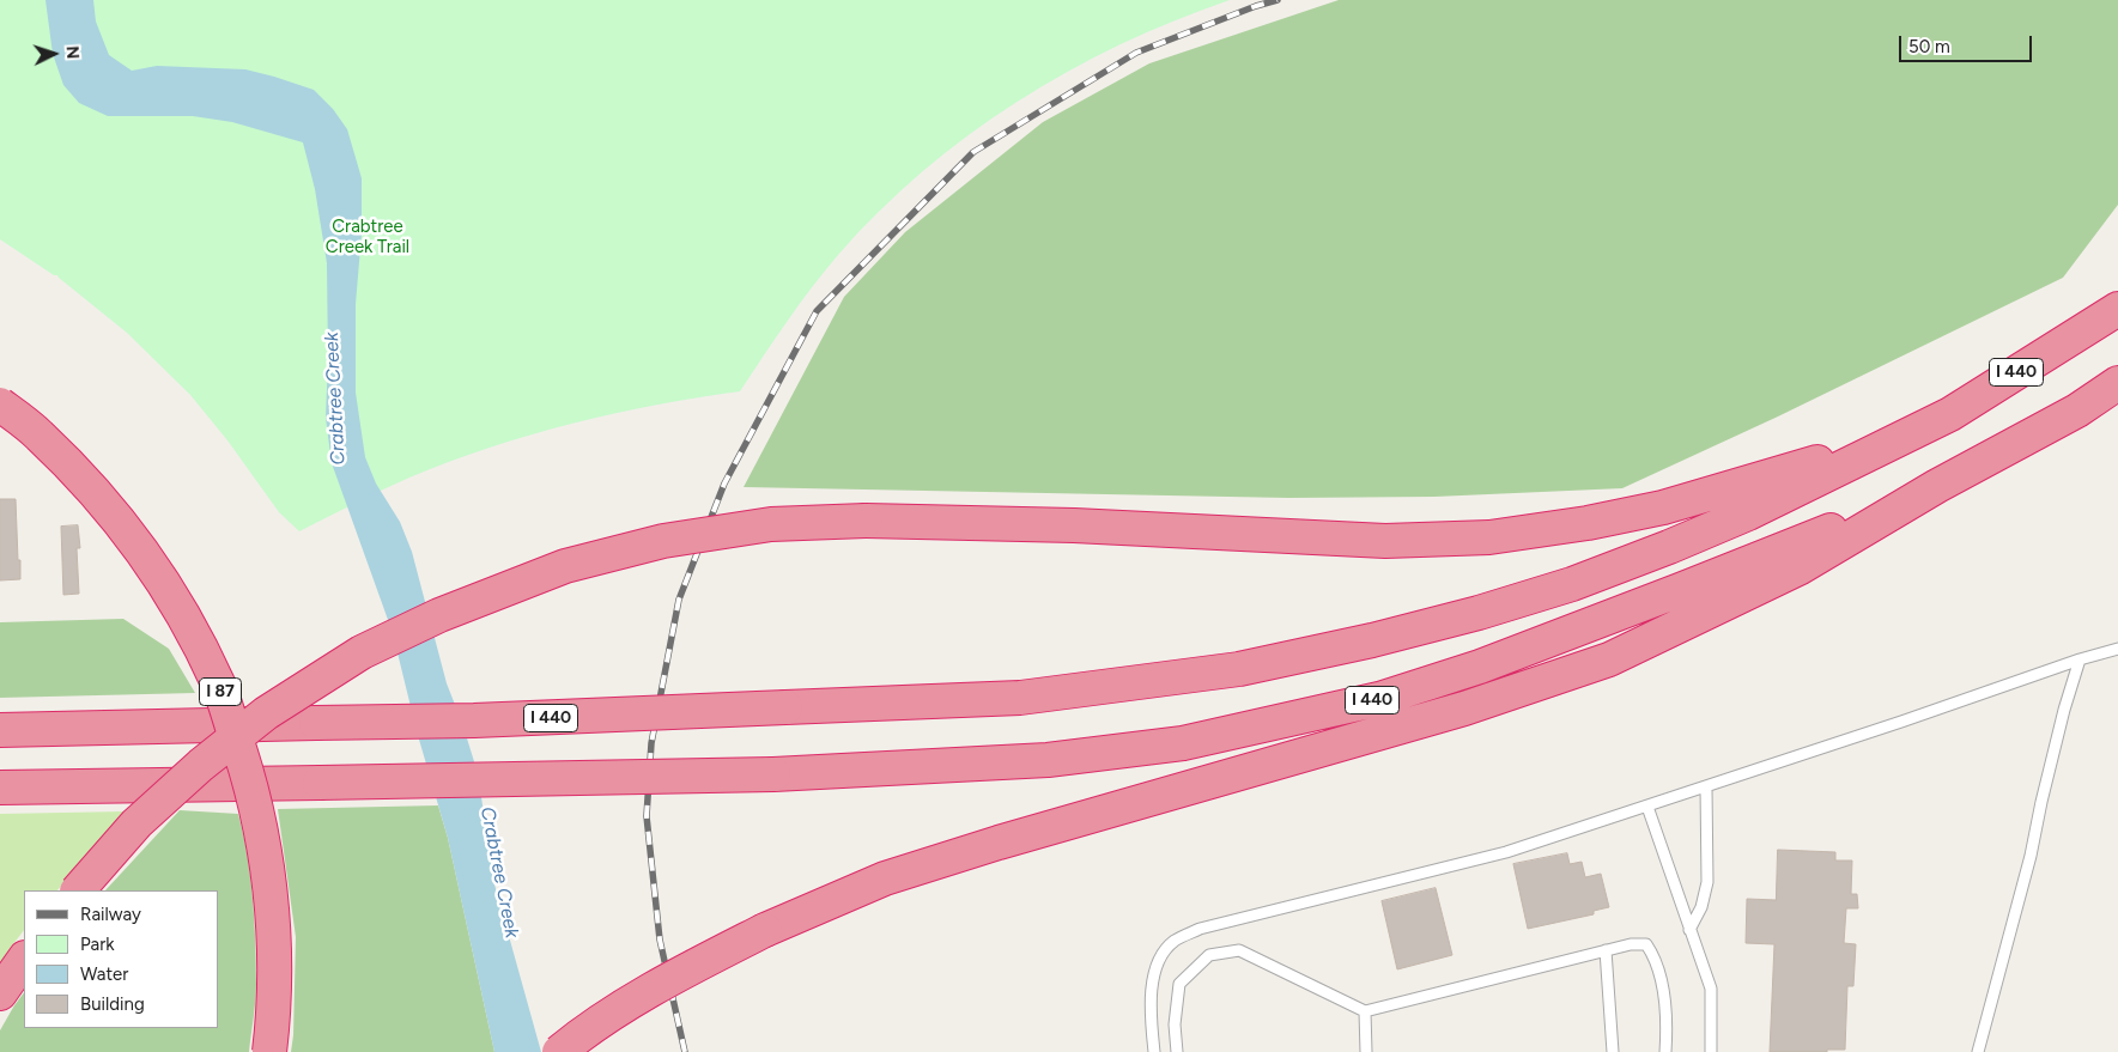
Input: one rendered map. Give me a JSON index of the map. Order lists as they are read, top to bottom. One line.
{"streets":{"highway":["I 440","I 87"]},"water":["Crabtree Creek"],"parks":["Crabtree Creek Trail"],"legend":["Railway","Park","Water","Building"],"scale_bar":"50 m","north":"right"}
